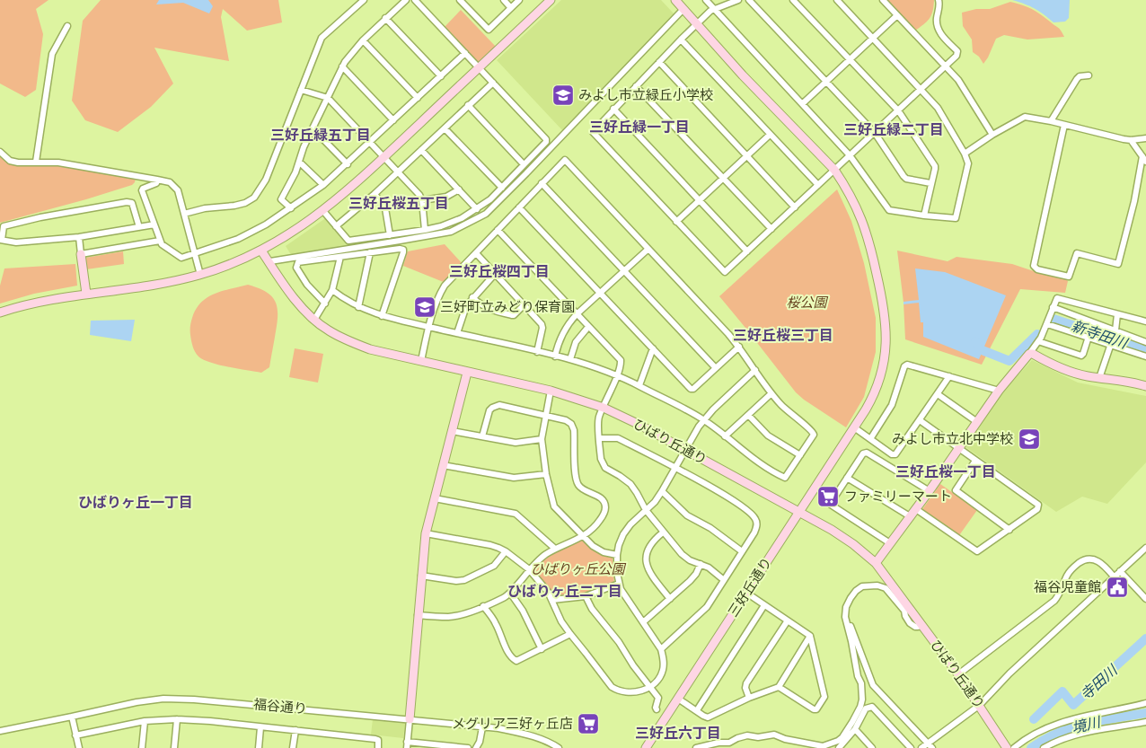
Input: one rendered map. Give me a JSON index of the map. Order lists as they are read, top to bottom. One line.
{"streets":{"street":["ひばり丘通り","三好丘通り","福谷通り"]},"crossings":[["ひばり丘通り","三好丘通り"]],"districts":["三好丘緑一丁目","三好丘緑二丁目","三好丘緑五丁目","三好丘桜五丁目","三好丘桜四丁目","三好丘桜三丁目","三好丘桜一丁目","ひばりヶ丘一丁目","ひばりヶ丘二丁目","三好丘六丁目"],"water":["新寺田川","寺田川","境川"],"parks":["桜公園","ひばりヶ丘公園"],"places":{"school or university":["みよし市立緑丘小学校","三好町立みどり保育園","みよし市立北中学校"],"supermarket":["ファミリーマート","メグリア三好ヶ丘店"],"public building":["福谷児童館"]}}
